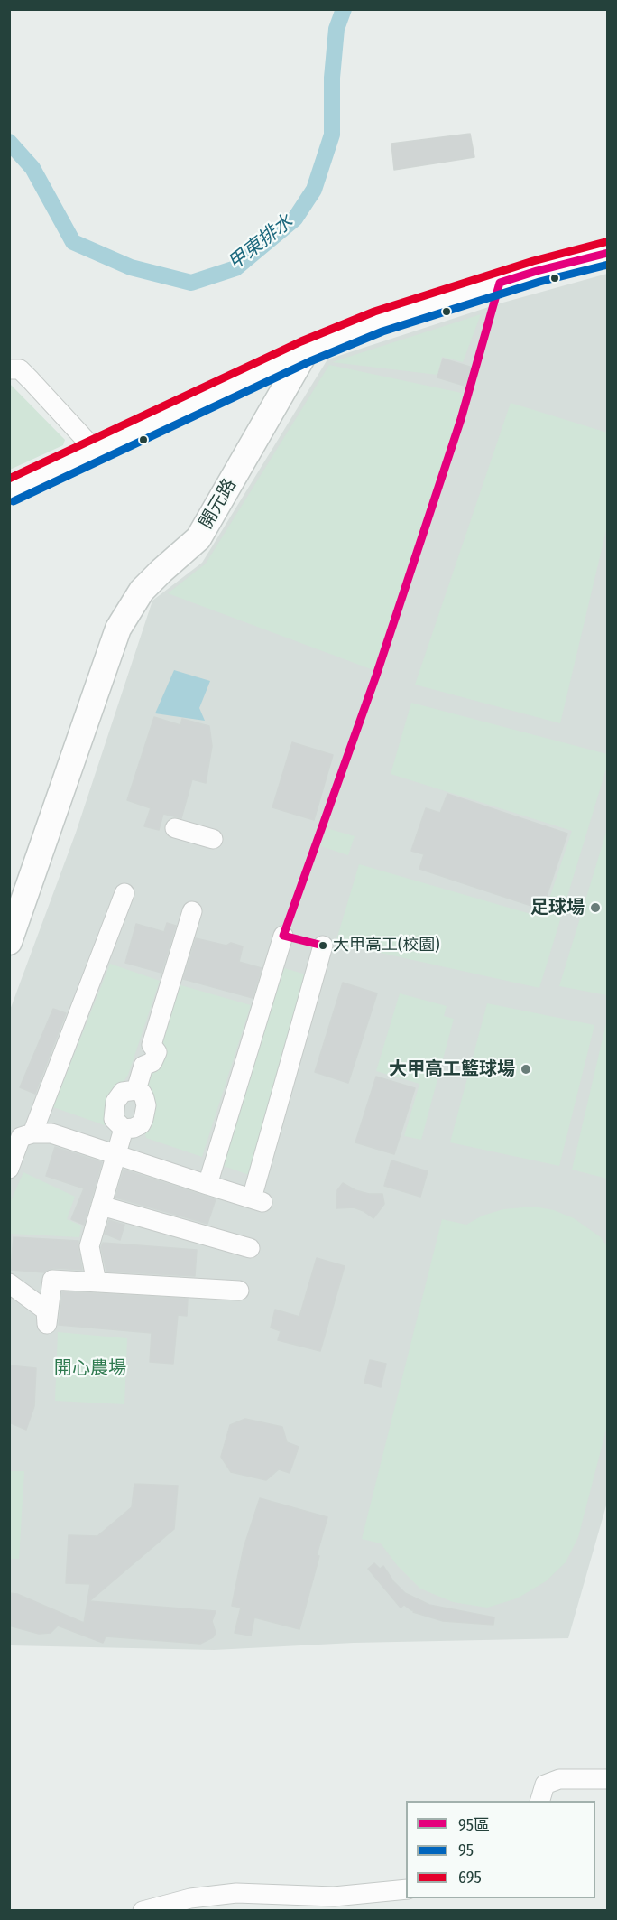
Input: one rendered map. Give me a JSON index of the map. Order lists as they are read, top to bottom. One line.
{"streets":{"street":["開元路"]},"water":["甲東排水"],"parks":["開心農場"],"places":["足球場","大甲高工(校園)","大甲高工籃球場"],"lines":["transit line 695","transit line 95區","transit line 95"],"legend":["95區","95","695"]}
